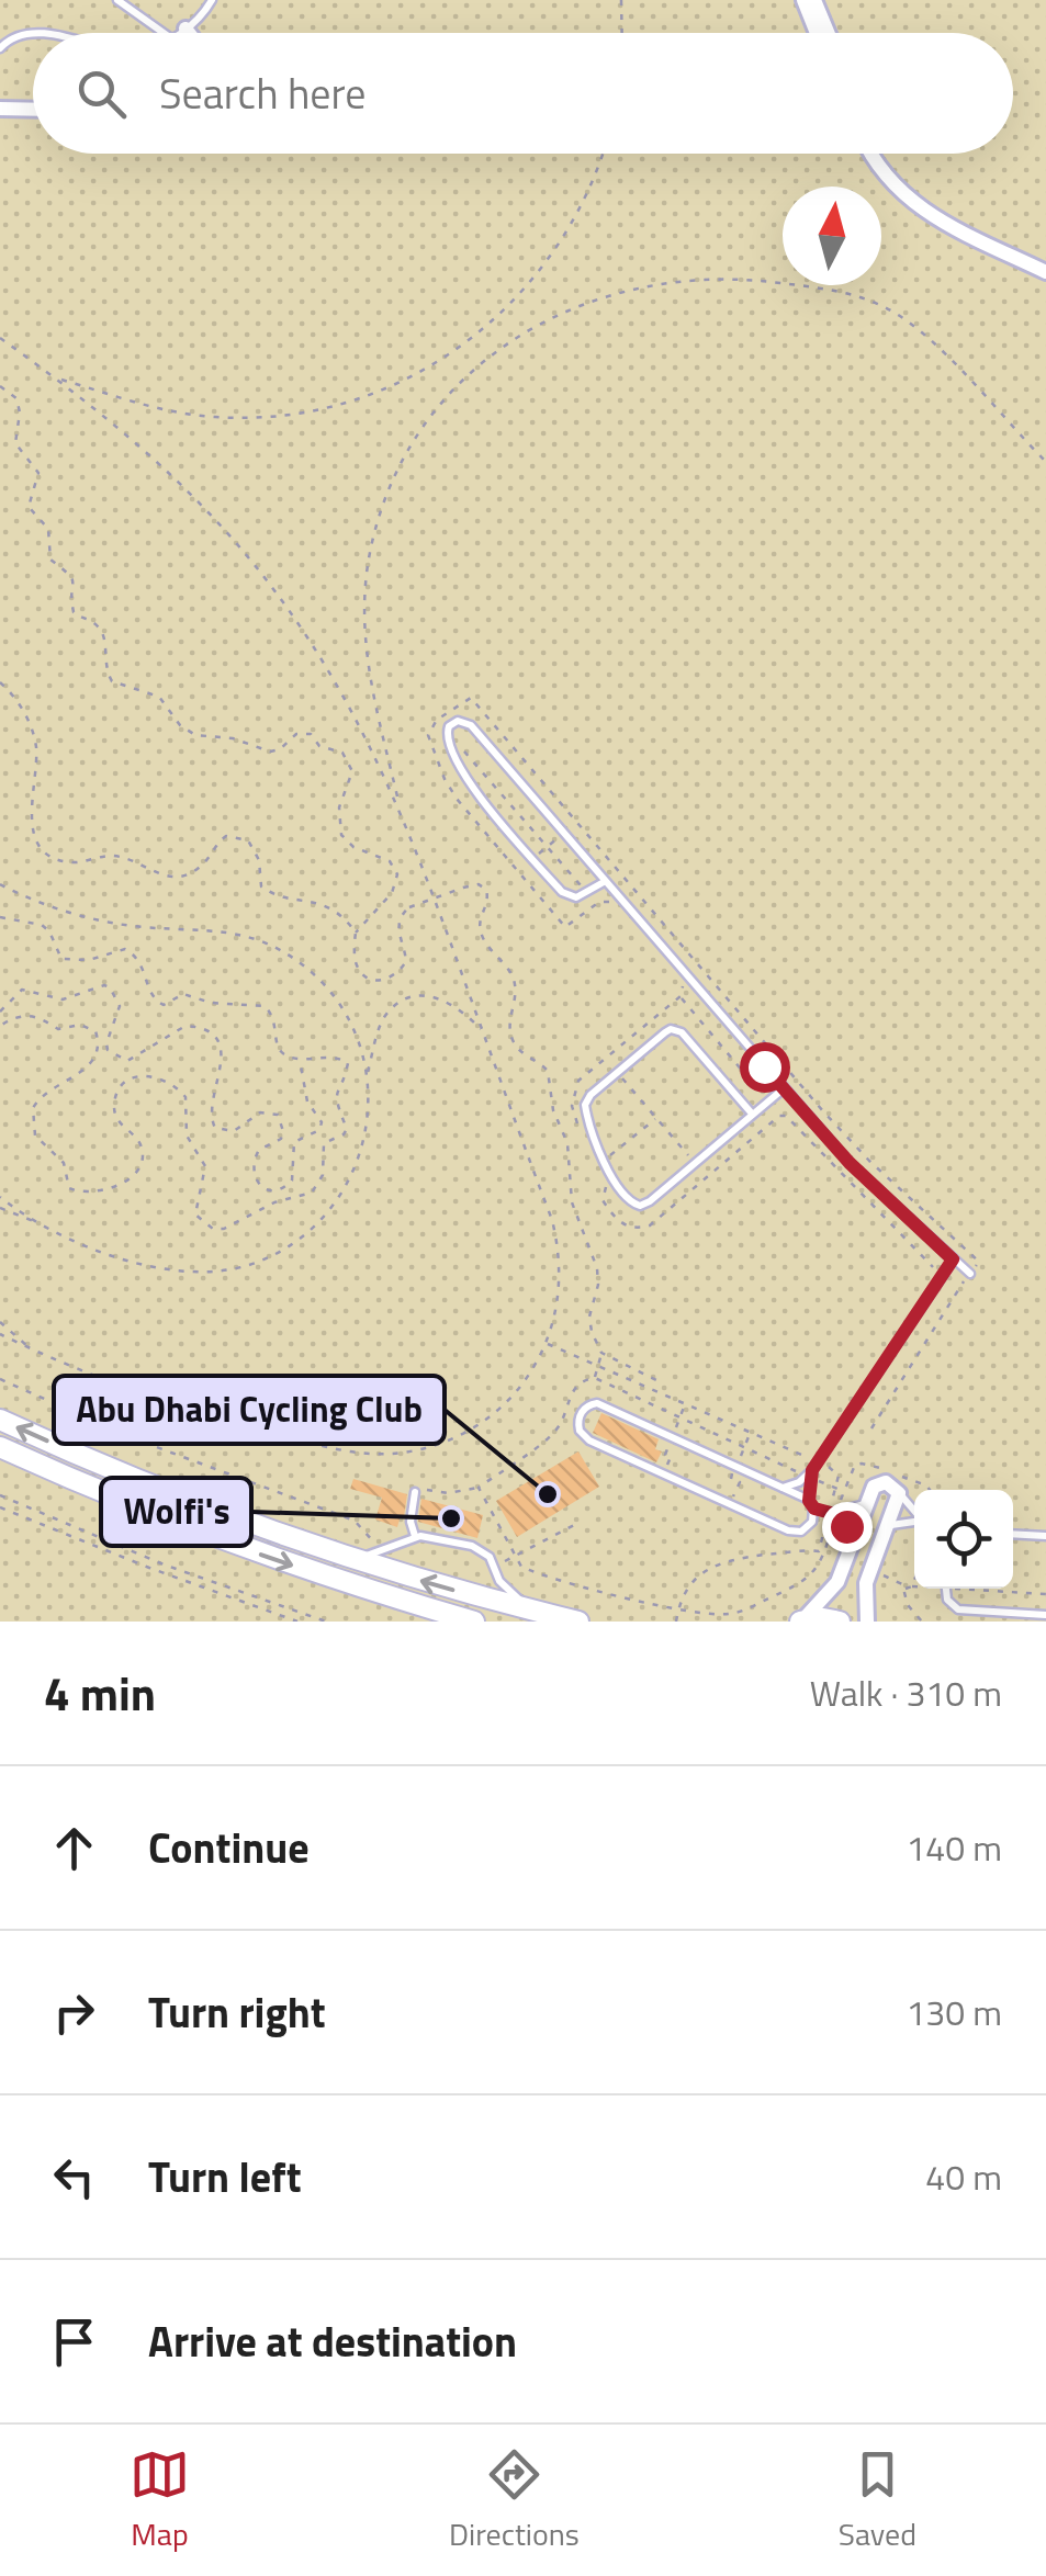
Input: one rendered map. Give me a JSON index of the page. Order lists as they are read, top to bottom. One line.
{"places":["Abu Dhabi Cycling Club","Wolfi's"],"north":"top","page":{"search":"Search here","heading":["4 min","Walk · 310 m"],"list":[["Continue","140 m"],["Turn right","130 m"],["Turn left","40 m"],"Arrive at destination"],"nav":["Map","Directions","Saved"]}}
